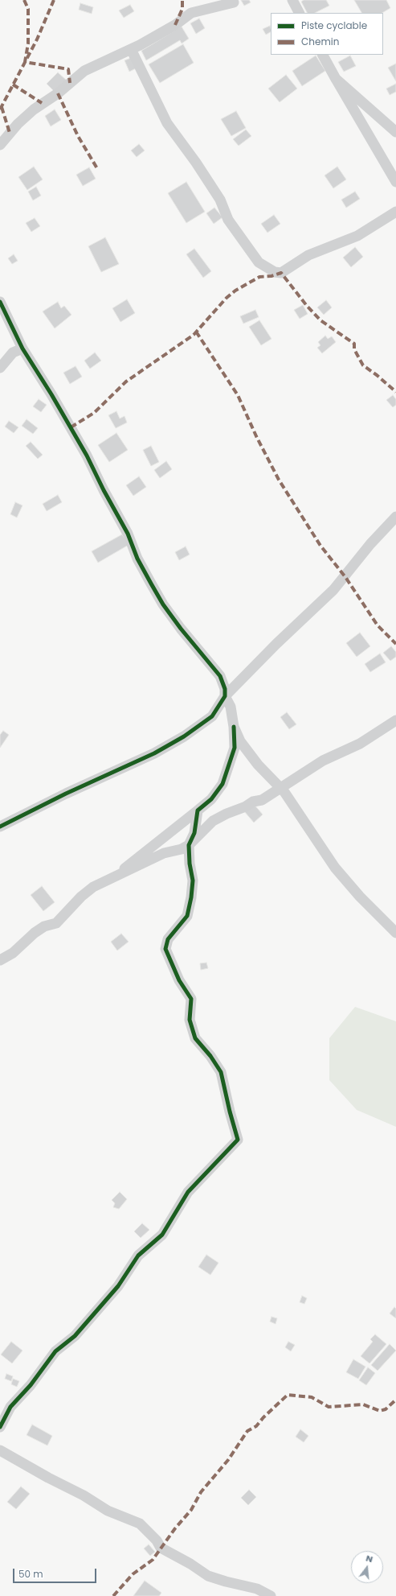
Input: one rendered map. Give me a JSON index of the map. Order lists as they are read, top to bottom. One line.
{"legend":["Piste cyclable","Chemin"],"scale_bar":"50 m","north":"top"}
